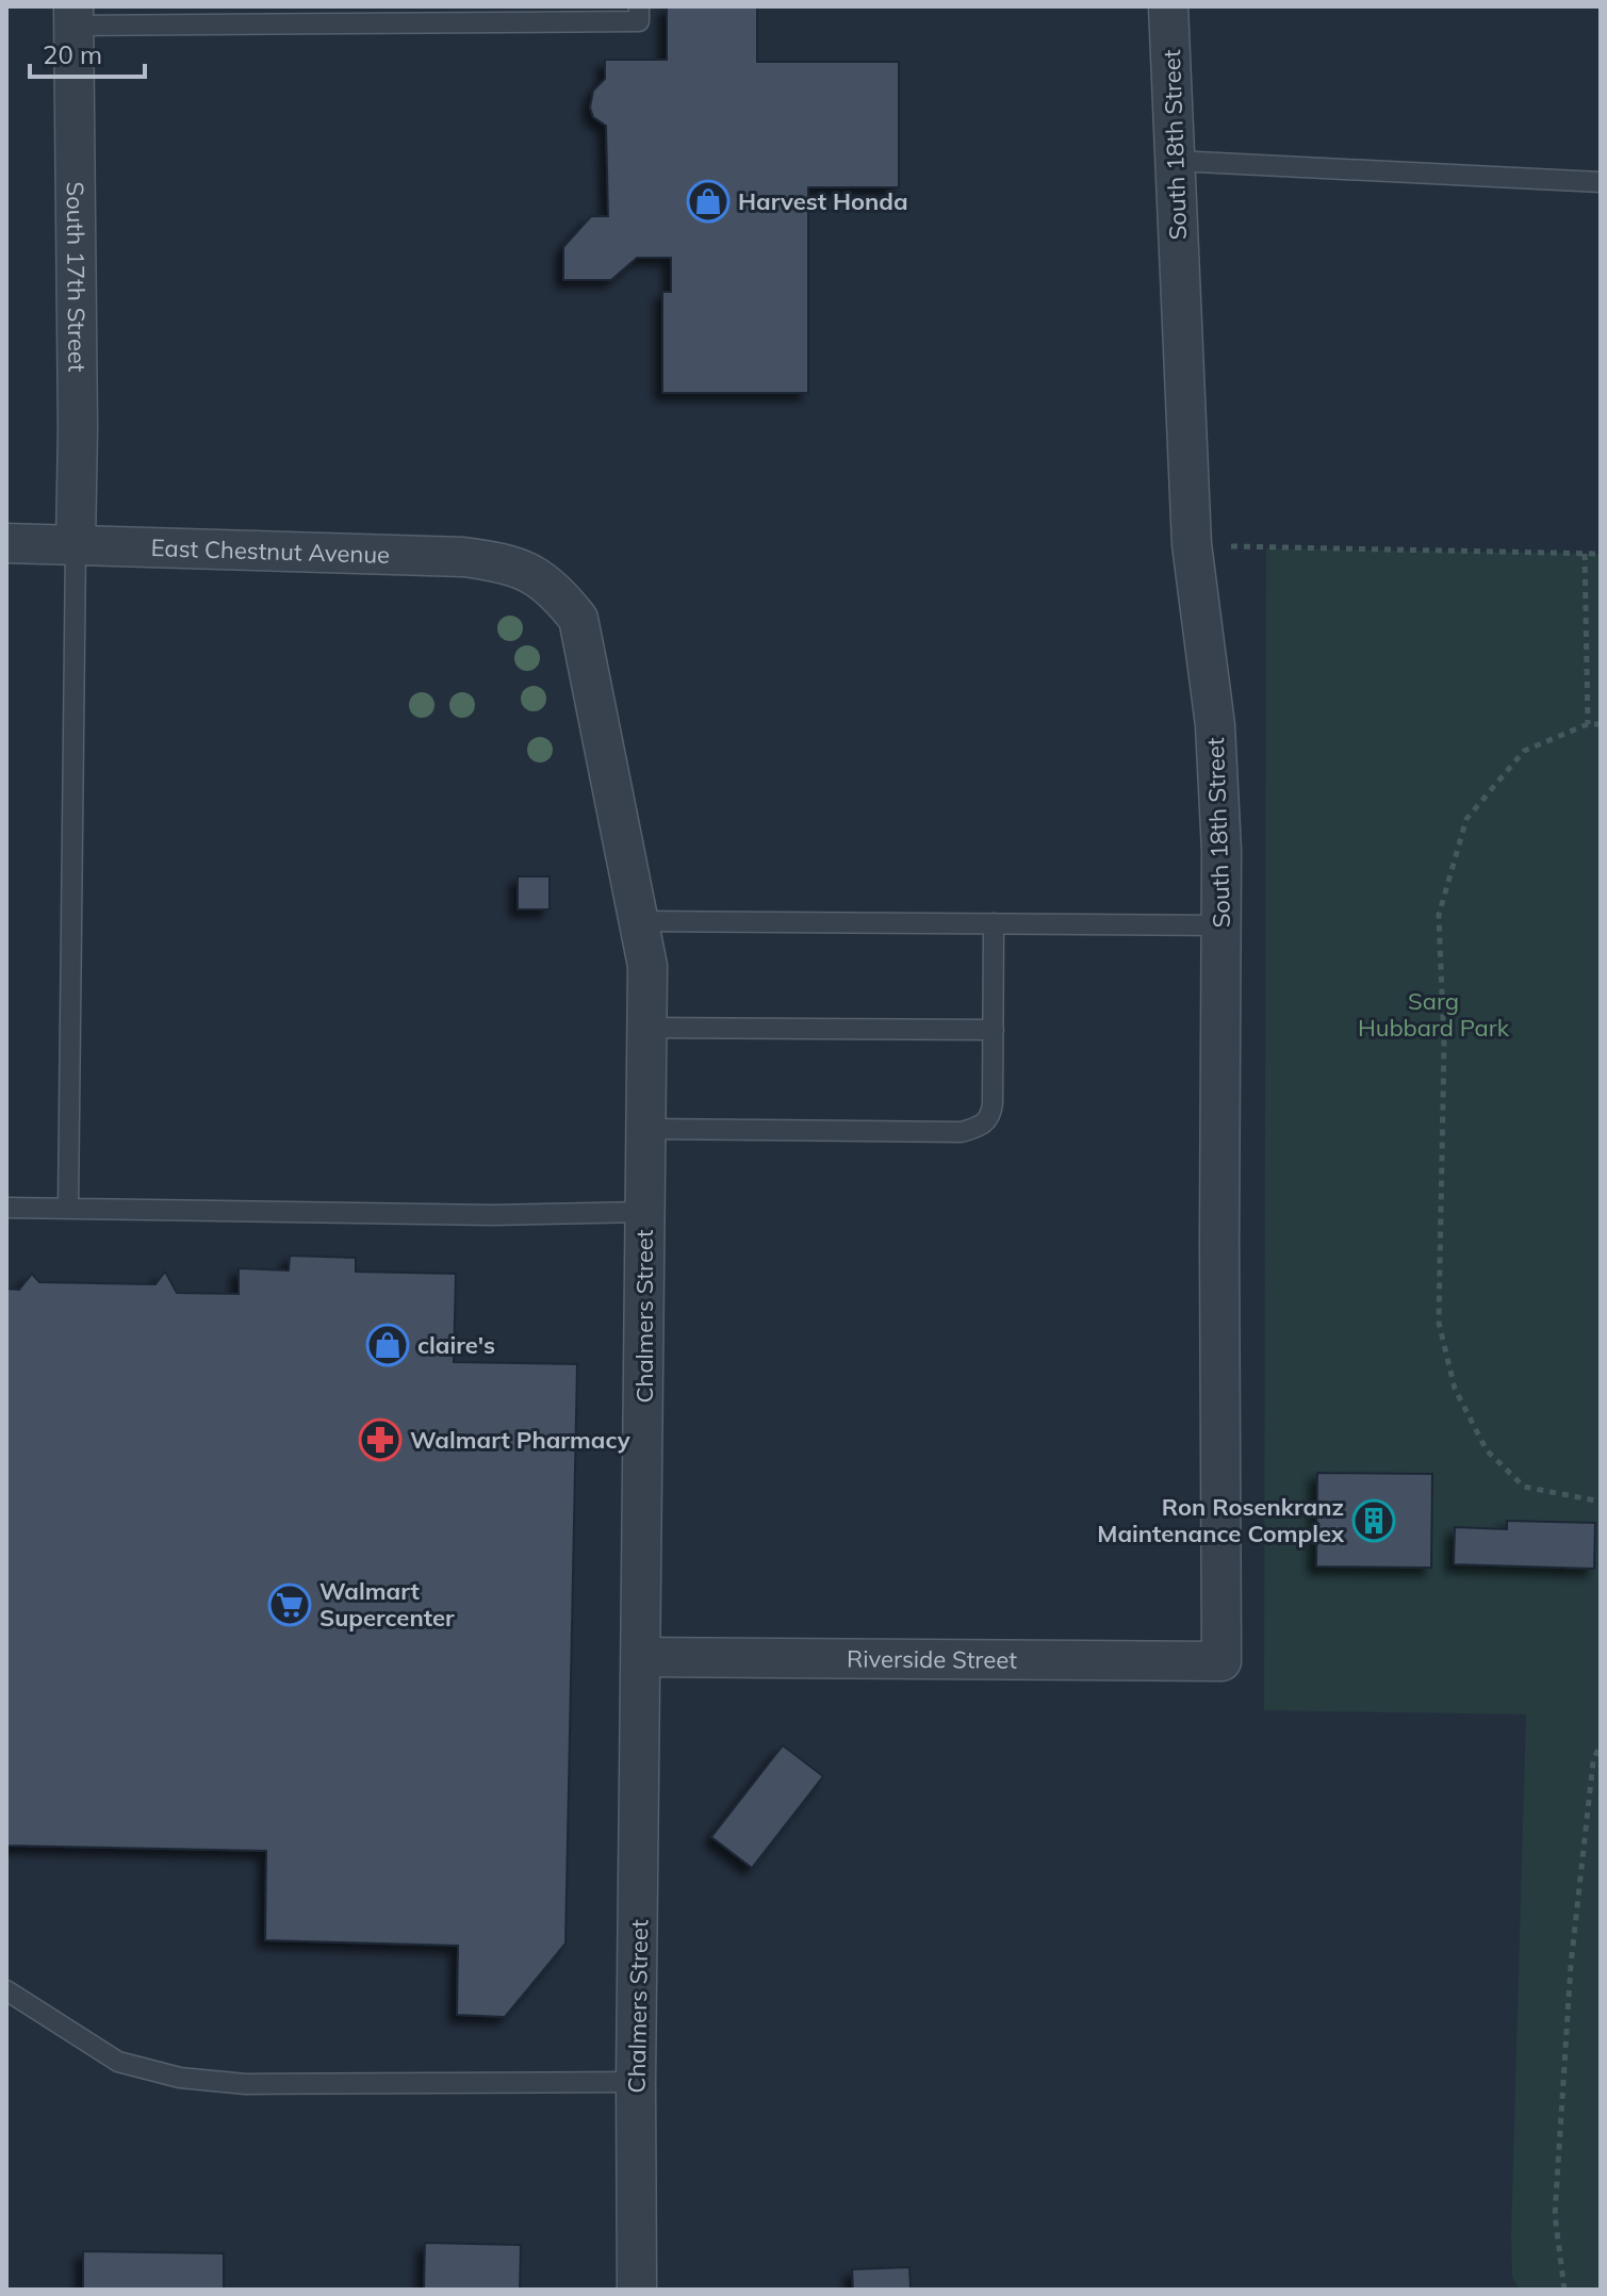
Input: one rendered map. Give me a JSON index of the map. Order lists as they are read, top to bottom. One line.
{"streets":{"street":["South 18th Street","South 17th Street","East Chestnut Avenue","Chalmers Street","Riverside Street"]},"crossings":[["South 18th Street","Riverside Street"],["South 17th Street","East Chestnut Avenue"],["East Chestnut Avenue","Chalmers Street"],["Chalmers Street","Riverside Street"]],"parks":["Sarg Hubbard Park"],"places":{"shop":["Harvest Honda","claire's"],"pharmacy":["Walmart Pharmacy"],"building":["Ron Rosenkranz Maintenance Complex"],"supermarket":["Walmart Supercenter"]},"scale_bar":"20 m"}
